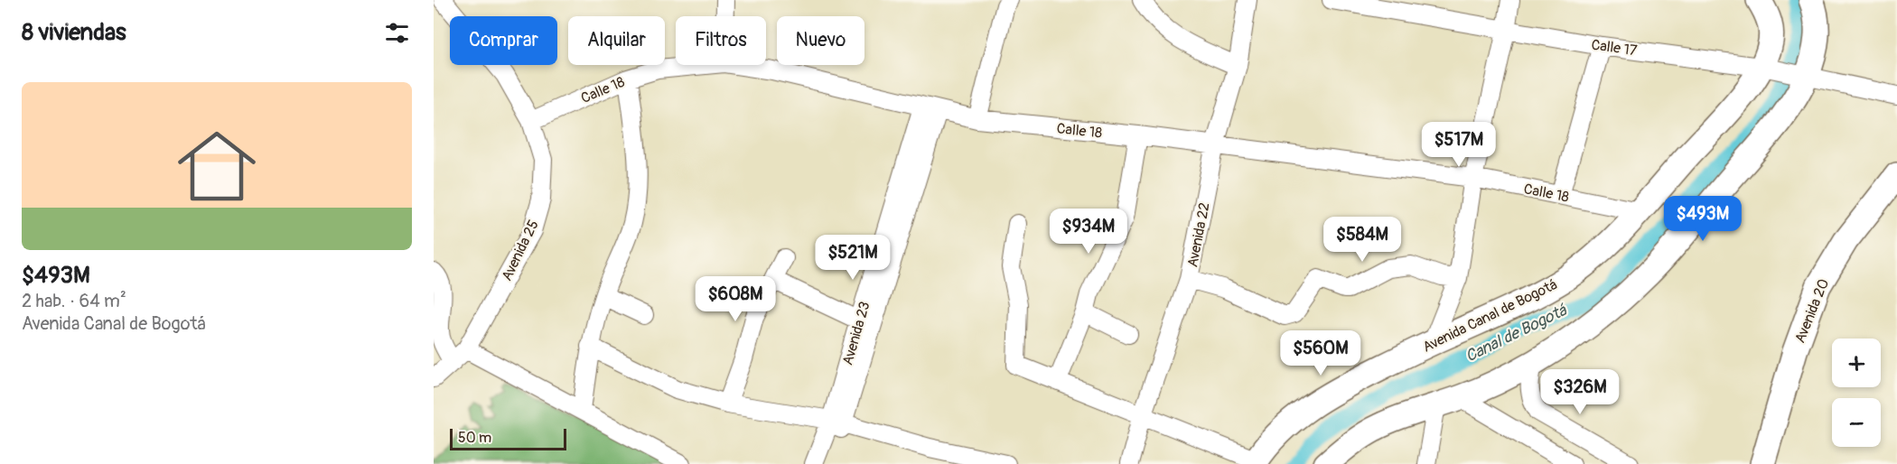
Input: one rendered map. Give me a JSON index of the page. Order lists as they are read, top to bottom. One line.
{"streets":{"main road":["Avenida 20","Avenida Canal de Bogotá"],"street":["Calle 17","Calle 18","Avenida 22","Avenida 25","Avenida 23"]},"crossings":[["Calle 17","Avenida Canal de Bogotá"],["Calle 18","Avenida 22"],["Calle 18","Avenida 25"],["Calle 18","Avenida Canal de Bogotá"],["Calle 18","Avenida 23"]],"water":["Canal de Bogotá"],"scale_bar":"50 m","page":{"heading":"8 viviendas","chip":["Comprar","Alquilar","Filtros","Nuevo"],"list":[{"name":"$493M","note":"2 hab. · 64 m² · Avenida Canal de Bogotá"}],"price":["$517M","$493M","$934M","$584M","$521M","$608M","$560M","$326M"],"map_buttons":["+","−"],"scale":"50 m"}}
